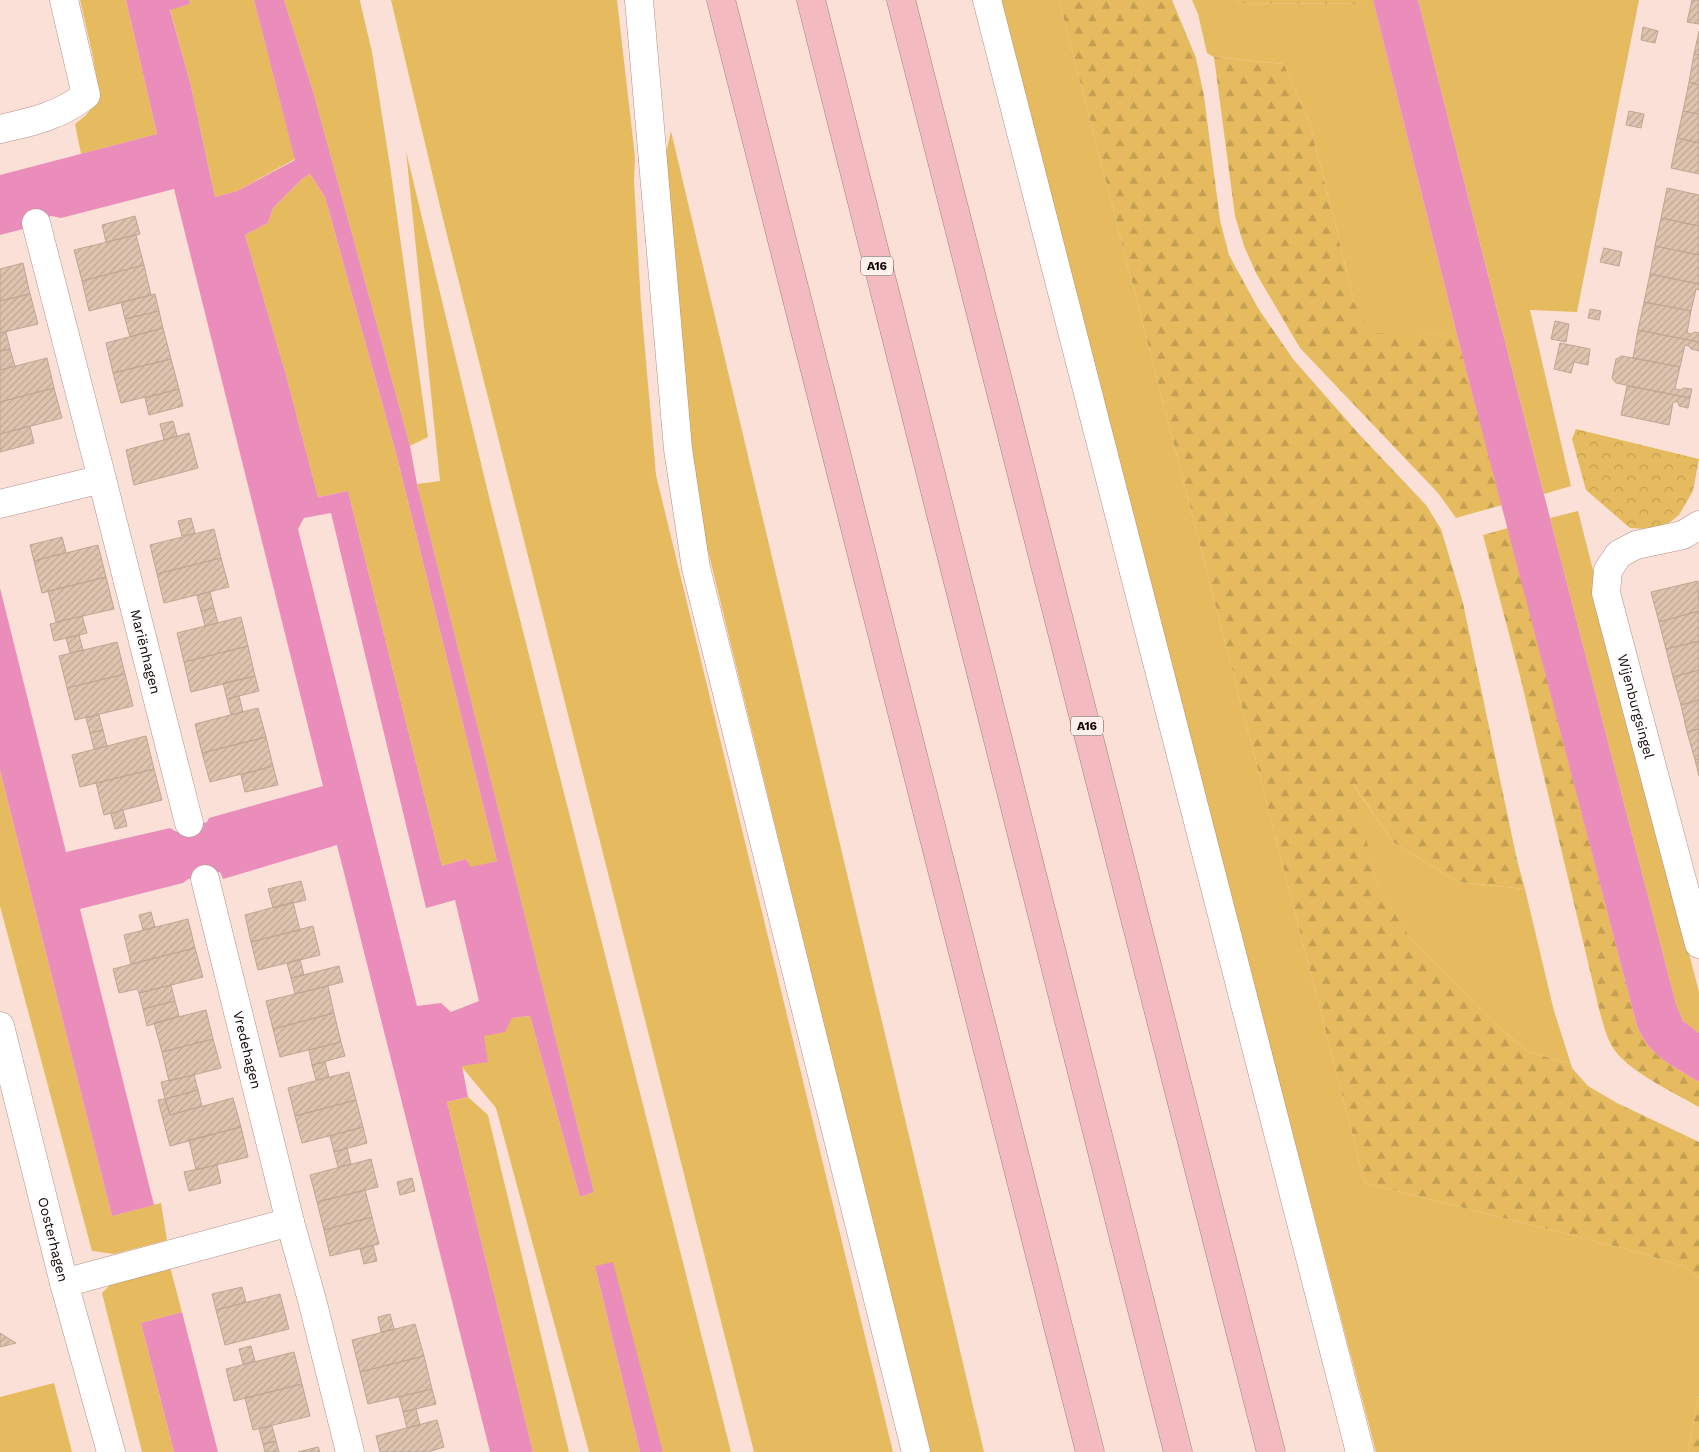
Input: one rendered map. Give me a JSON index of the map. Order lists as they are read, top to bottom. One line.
{"streets":{"highway":["A16"],"street":["Mariënhagen","Wijenburgsingel","Vredehagen","Oosterhagen"]}}
